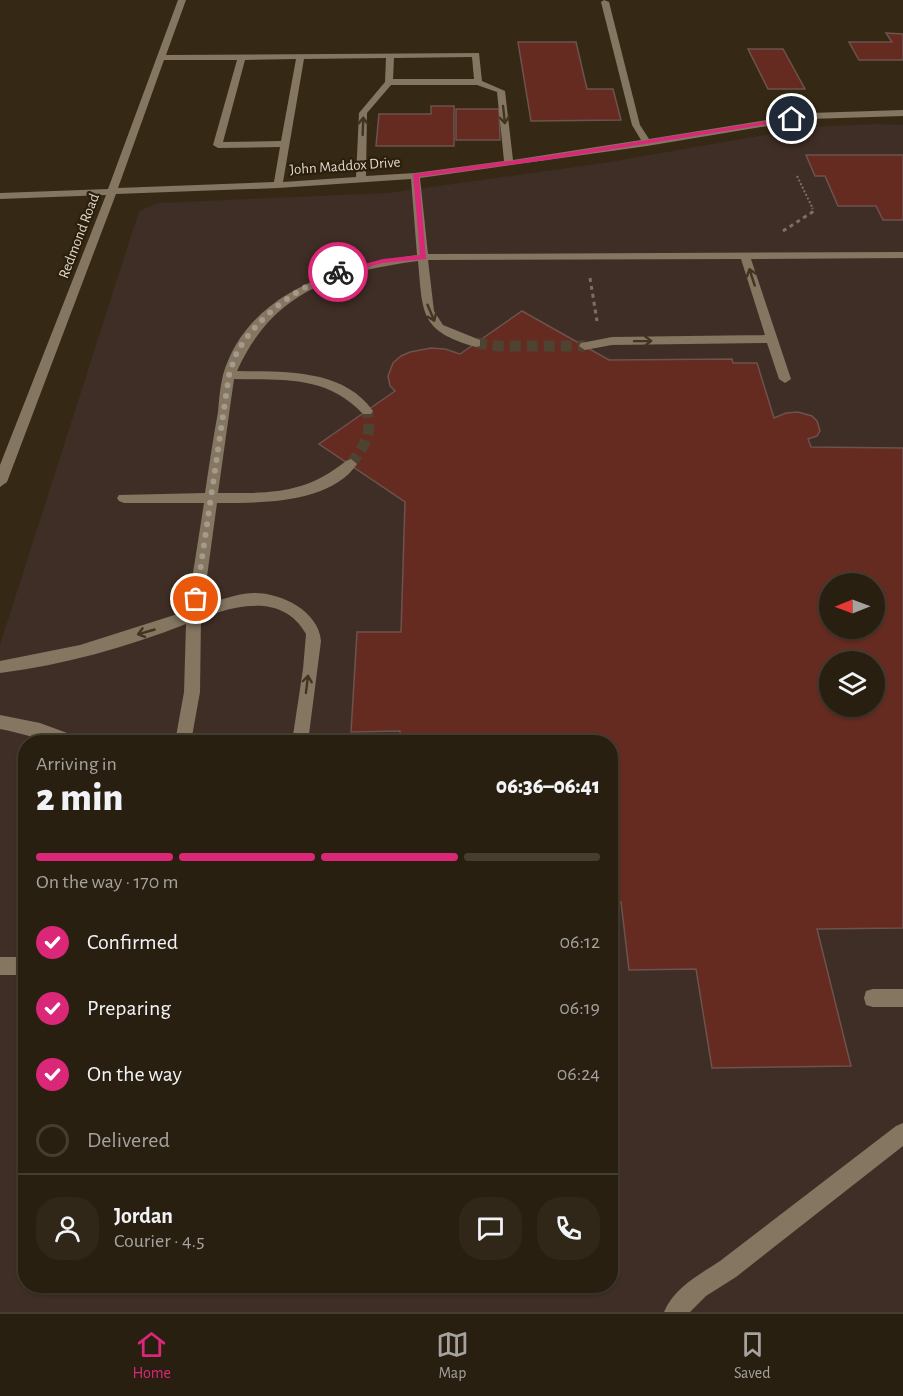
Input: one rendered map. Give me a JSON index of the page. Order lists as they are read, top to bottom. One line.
{"streets":{"street":["John Maddox Drive","Redmond Road"]},"crossings":[["John Maddox Drive","Redmond Road"]],"north":"left","page":{"heading":["2 min","Arriving in","06:36–06:41"],"panel":["Jordan","Courier · 4.5"],"bar":"On the way · 170 m","list":[["Confirmed","06:12"],["Preparing","06:19"],["On the way","06:24"],"Delivered"],"tabs":["Home","Map","Saved"]}}
